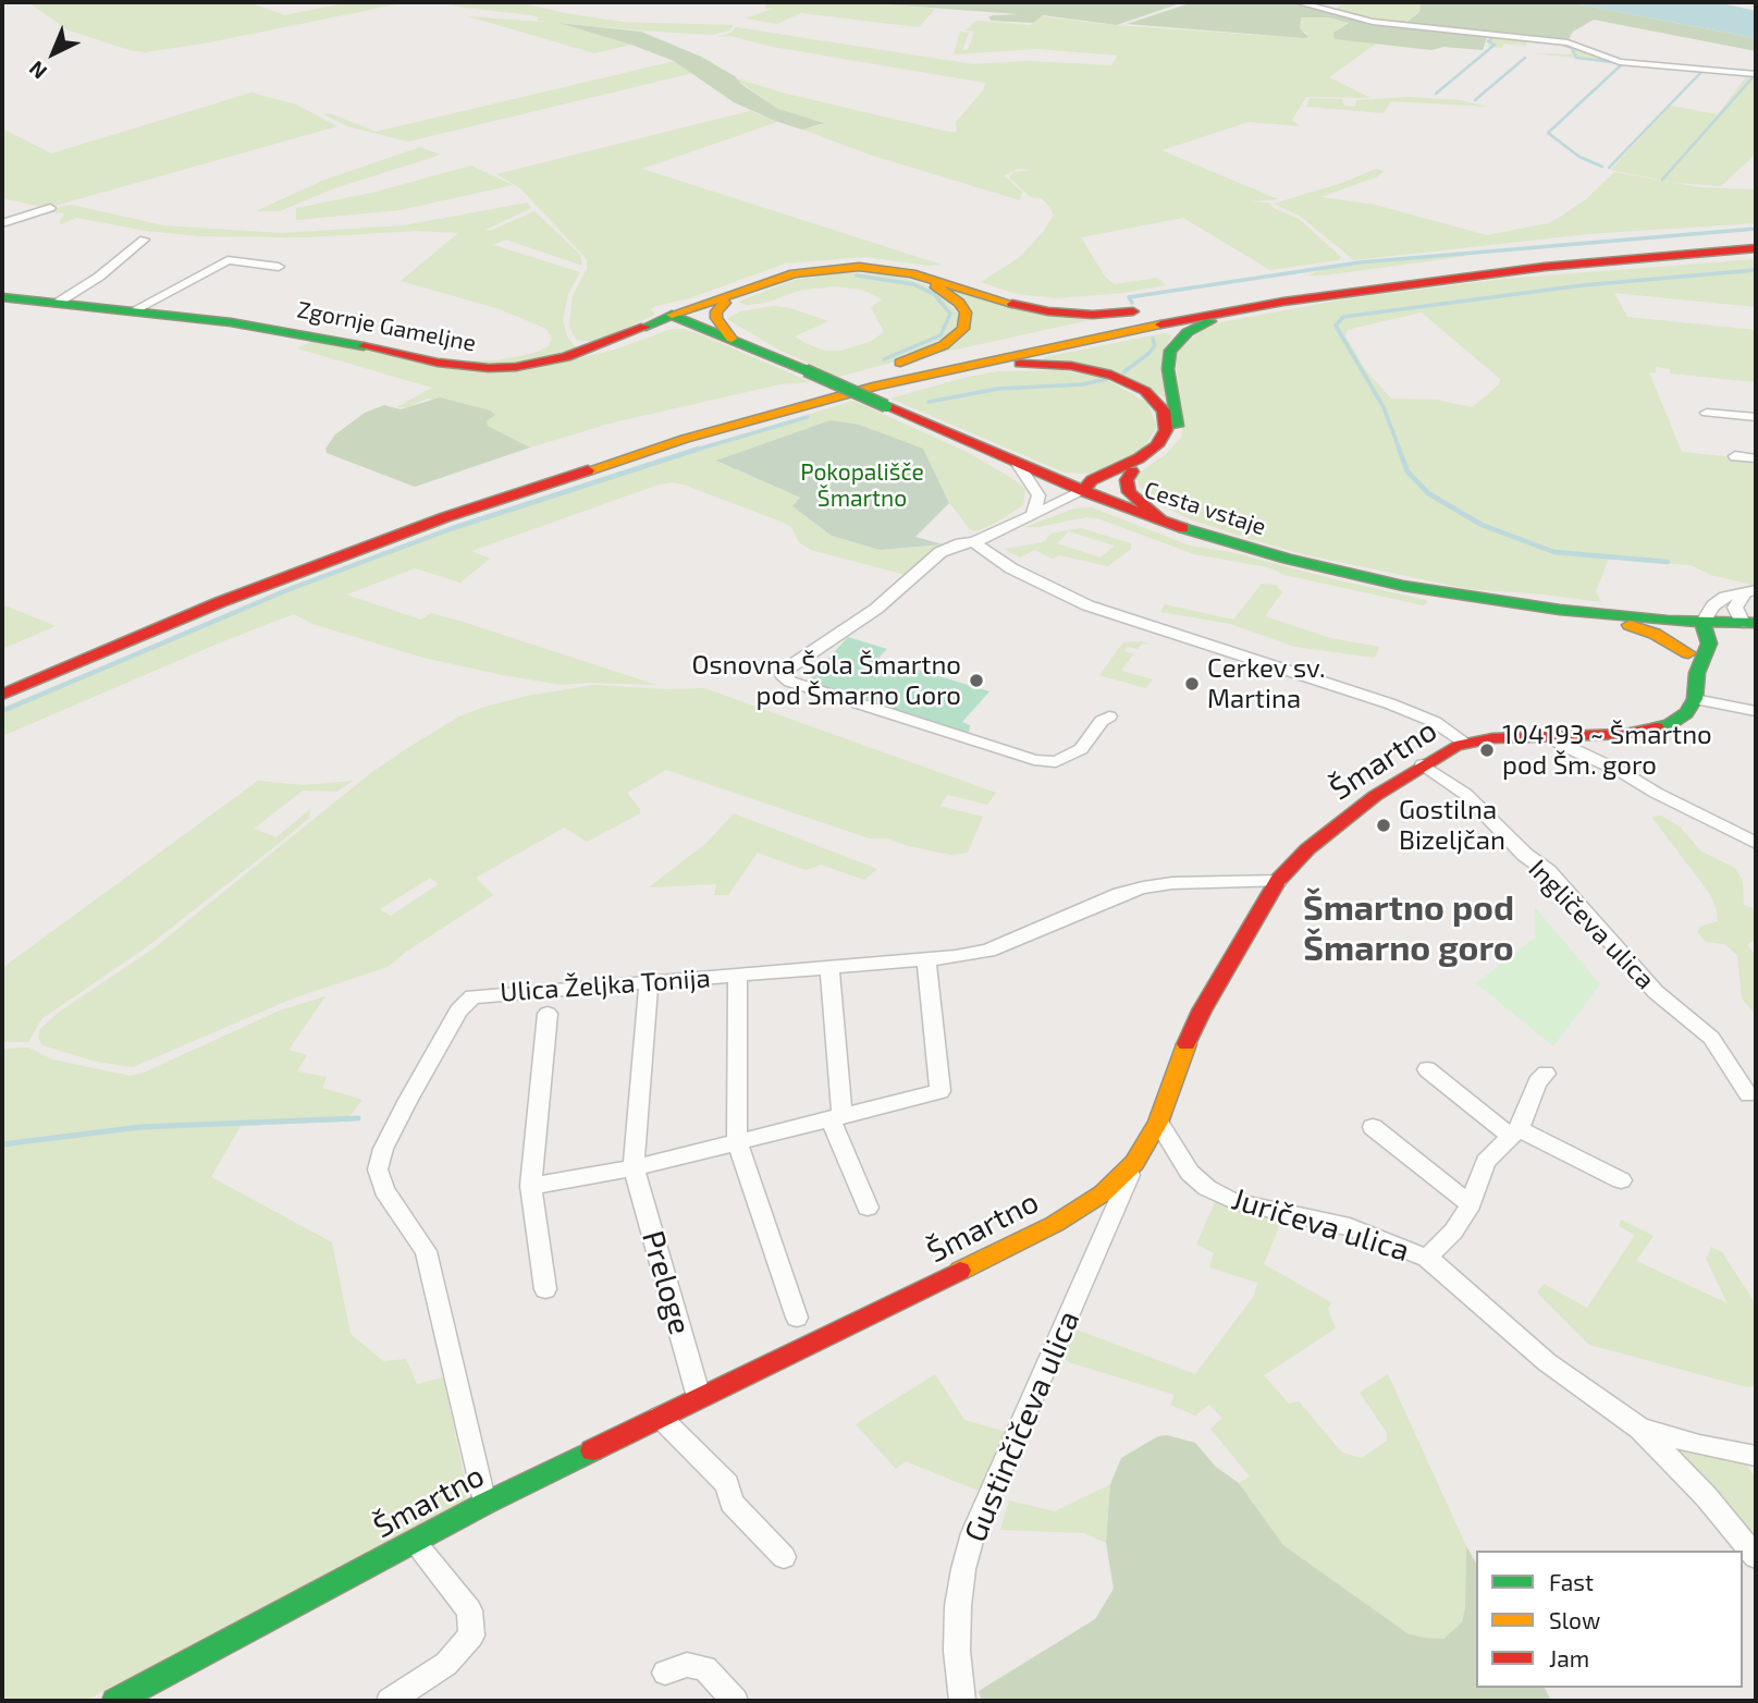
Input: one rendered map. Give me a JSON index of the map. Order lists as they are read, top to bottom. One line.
{"streets":{"main road":["Zgornje Gameljne","Cesta vstaje","Šmartno"],"street":["Ingličeva ulica","Ulica Željka Tonija","Juričeva ulica","Preloge","Gustinčičeva ulica"]},"crossings":[["Zgornje Gameljne","Cesta vstaje"],["Šmartno","Ingličeva ulica"],["Šmartno","Ulica Željka Tonija"],["Šmartno","Juričeva ulica"],["Šmartno","Preloge"],["Šmartno","Gustinčičeva ulica"],["Ulica Željka Tonija","Preloge"]],"districts":["Šmartno pod Šmarno goro"],"parks":["Pokopališče Šmartno"],"places":["Osnovna Šola Šmartno pod Šmarno Goro","Cerkev sv. Martina","104193 ~ Šmartno pod Šm. goro","Gostilna Bizeljčan"],"legend":["Fast","Slow","Jam"],"north":"bottom left"}
